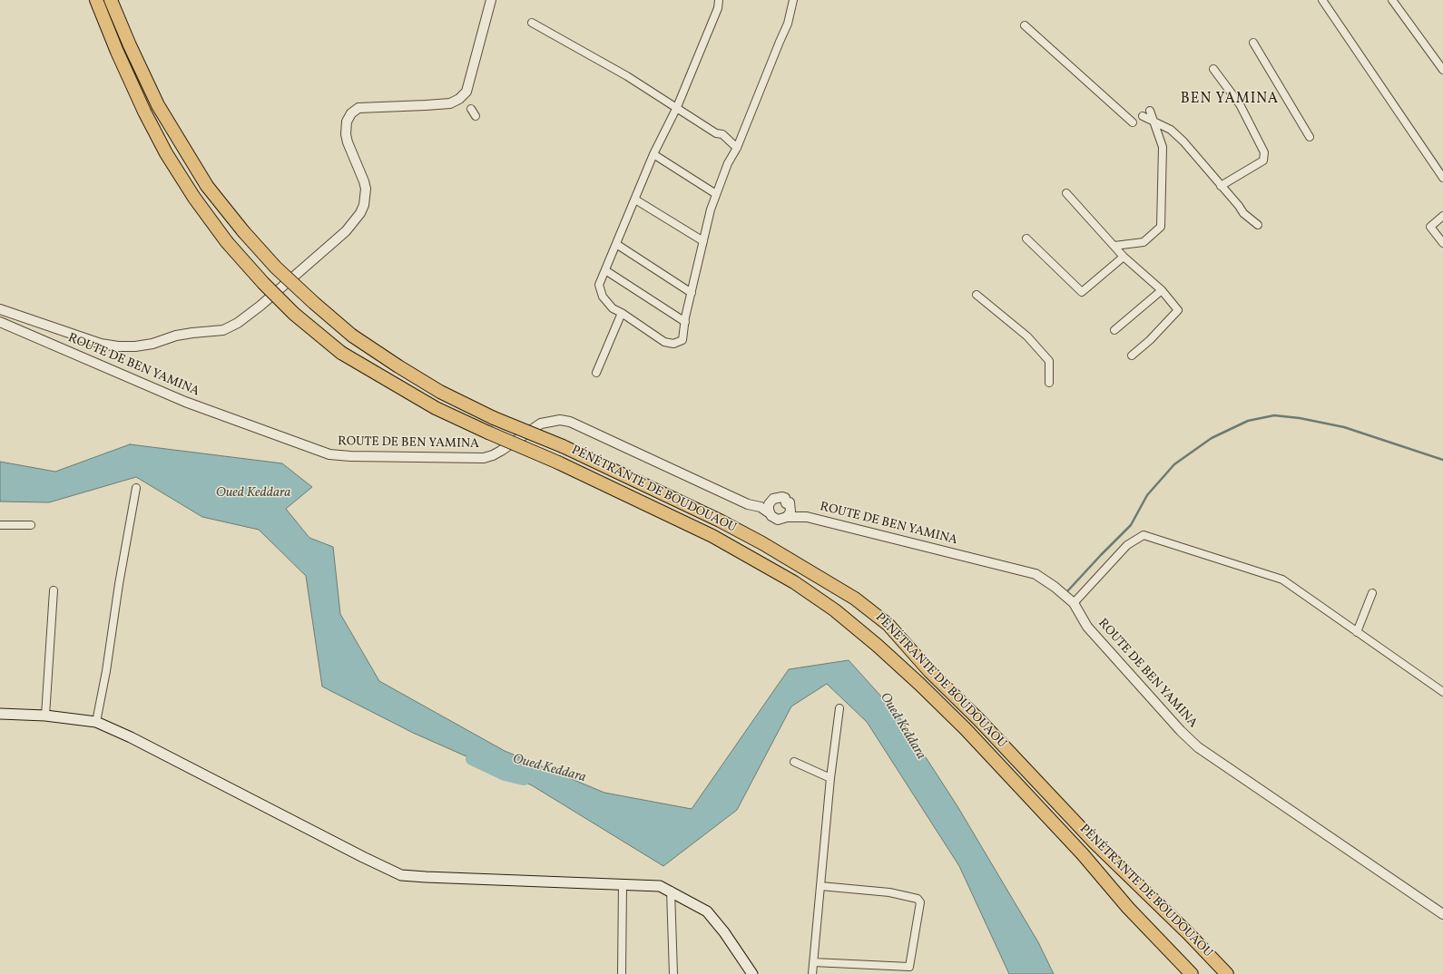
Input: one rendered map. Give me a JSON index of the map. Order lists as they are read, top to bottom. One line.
{"streets":{"highway":["PÉNÉTRANTE DE BOUDOUAOU"],"street":["ROUTE DE BEN YAMINA"]},"districts":["BEN YAMINA"],"water":["Oued Keddara"]}
